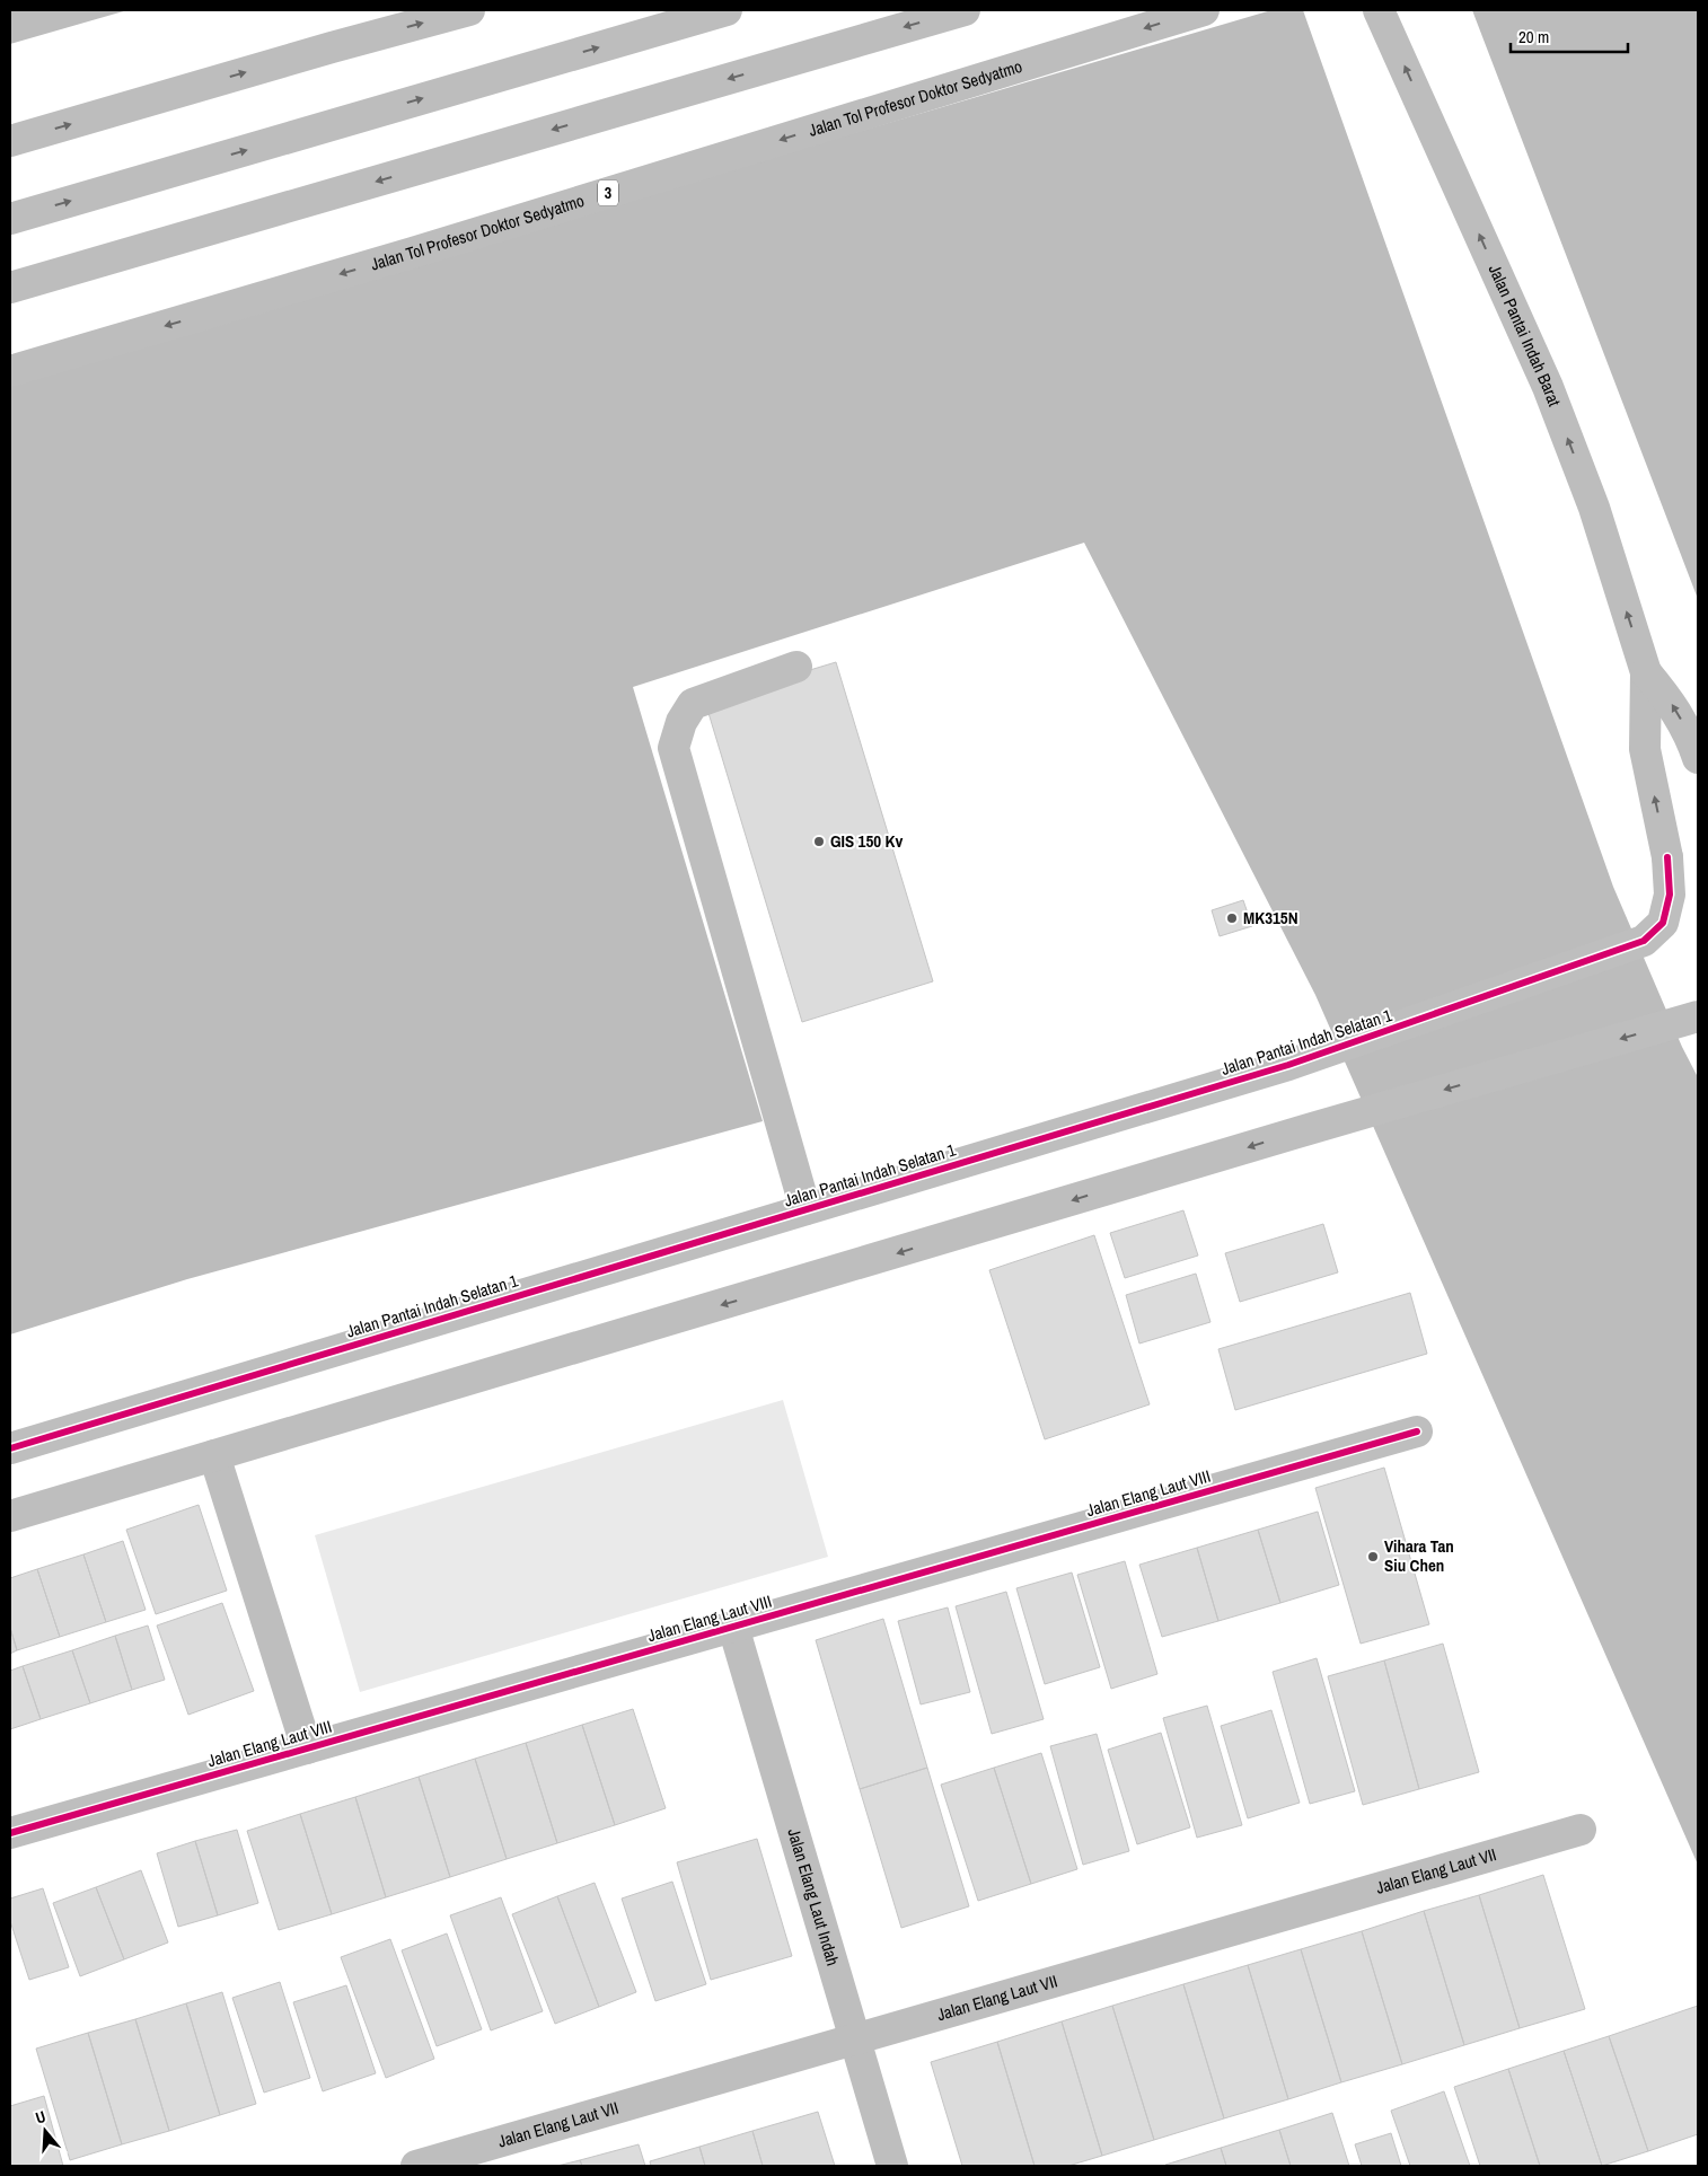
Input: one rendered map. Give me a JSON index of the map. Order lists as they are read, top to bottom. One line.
{"streets":{"main road":["Jalan Tol Profesor Doktor Sedyatmo","3","Jalan Pantai Indah Barat"],"street":["Jalan Pantai Indah Selatan 1","Jalan Elang Laut VIII","Jalan Elang Laut VII","Jalan Elang Laut Indah"]},"crossings":[["Jalan Pantai Indah Barat","Jalan Pantai Indah Selatan 1"],["Jalan Elang Laut VIII","Jalan Elang Laut Indah"],["Jalan Elang Laut VII","Jalan Elang Laut Indah"]],"one_way":["Jalan Pantai Indah Barat"],"places":["GIS 150 Kv","MK315N","Vihara Tan Siu Chen"],"scale_bar":"20 m","north":"top"}
